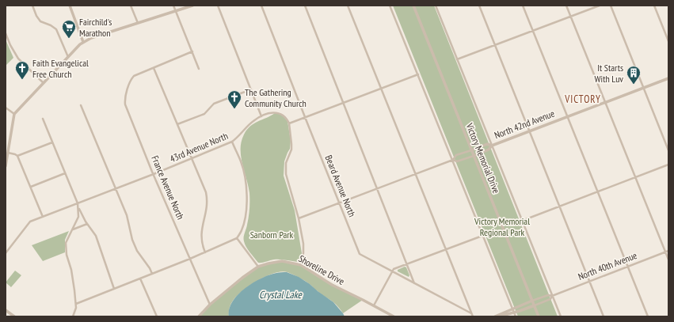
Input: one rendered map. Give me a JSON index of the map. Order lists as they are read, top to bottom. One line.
{"streets":{"street":["North 42nd Avenue","43rd Avenue North","Victory Memorial Drive","Beard Avenue North","France Avenue North","North 40th Avenue","Shoreline Drive"]},"crossings":[["North 42nd Avenue","Victory Memorial Drive"],["North 42nd Avenue","Beard Avenue North"],["43rd Avenue North","France Avenue North"],["Victory Memorial Drive","North 40th Avenue"],["France Avenue North","Shoreline Drive"]],"districts":["VICTORY"],"water":["Crystal Lake"],"parks":["Victory Memorial Regional Park","Sanborn Park"],"places":{"supermarket":["Fairchild's Marathon"],"church":["Faith Evangelical Free Church","The Gathering Community Church"],"building":["It Starts With Luv"]}}
